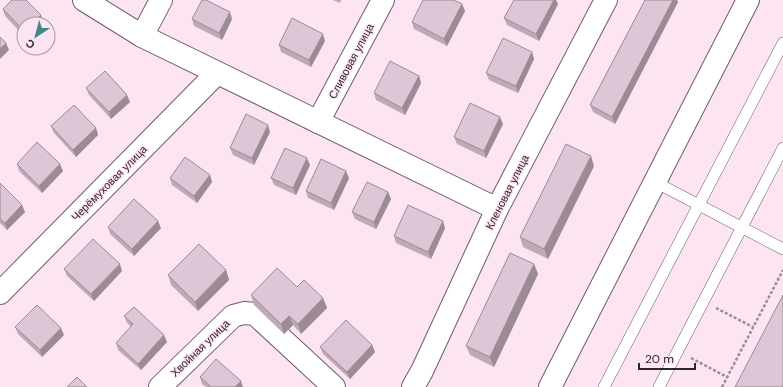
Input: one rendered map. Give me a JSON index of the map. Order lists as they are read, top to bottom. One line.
{"streets":{"street":["Сливовая улица","Черёмуховая улица","Кленовая улица","Хвойная улица"]},"scale_bar":"20 m","north":"bottom left"}
